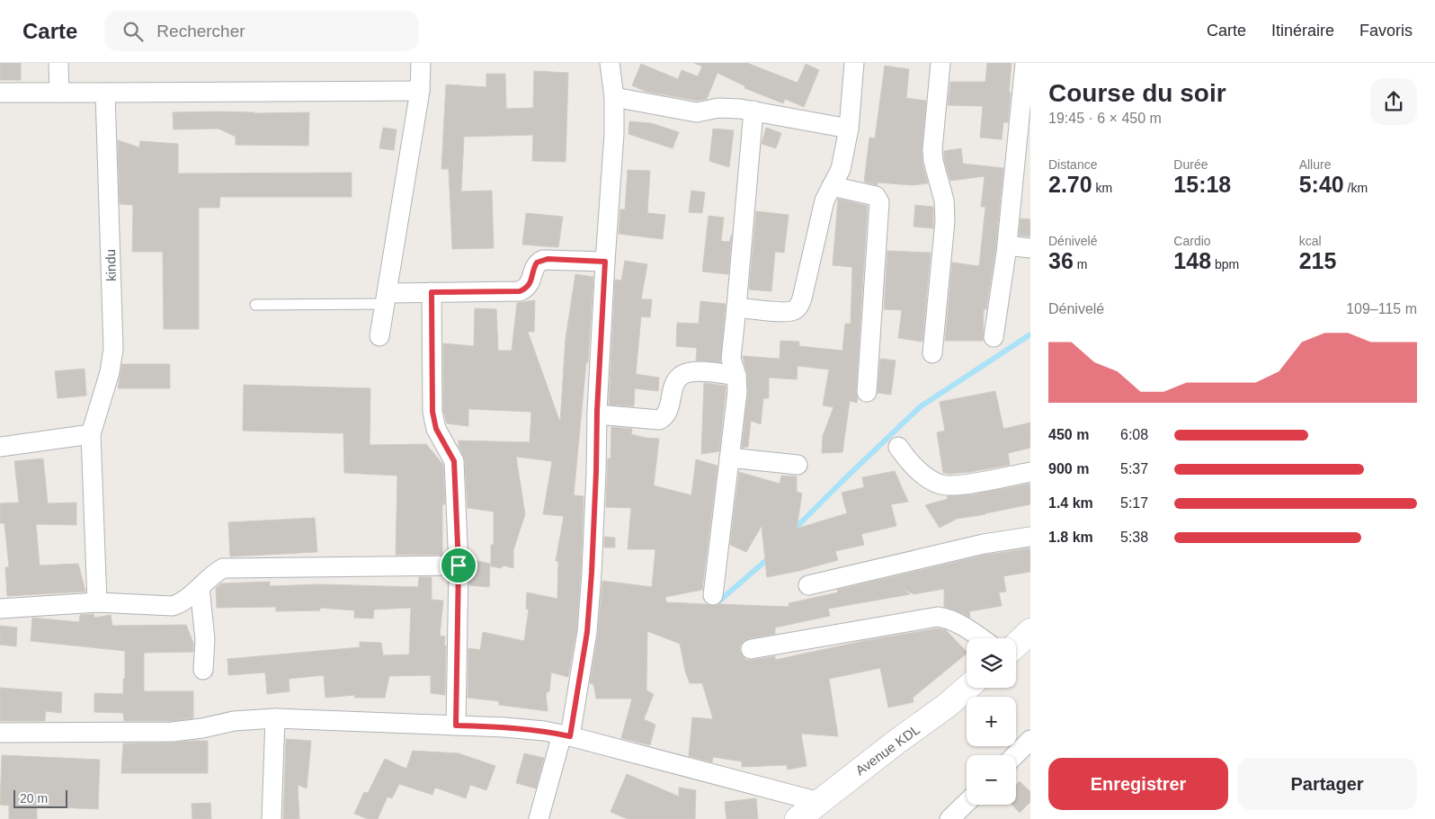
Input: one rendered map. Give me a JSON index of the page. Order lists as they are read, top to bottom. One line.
{"streets":{"street":["kindu","Avenue KDL"]},"scale_bar":"20 m","page":{"header":"Carte","search":"Rechercher","nav":["Carte","Itinéraire","Favoris"],"heading":["Course du soir","19:45 · 6 × 450 m"],"stats":[["Distance","2.70 km"],["Durée","15:18"],["Allure","5:40 /km"],["Dénivelé","36 m"],["Cardio","148 bpm"],["kcal","215"]],"chart":["Dénivelé","109–115 m"],"list":[{"name":"450 m","note":"6:08"},{"name":"900 m","note":"5:37"},{"name":"1.4 km","note":"5:17"},{"name":"1.8 km","note":"5:38"}],"map_buttons":["+","−"],"buttons":["Enregistrer","Partager"],"scale":"20 m"}}
